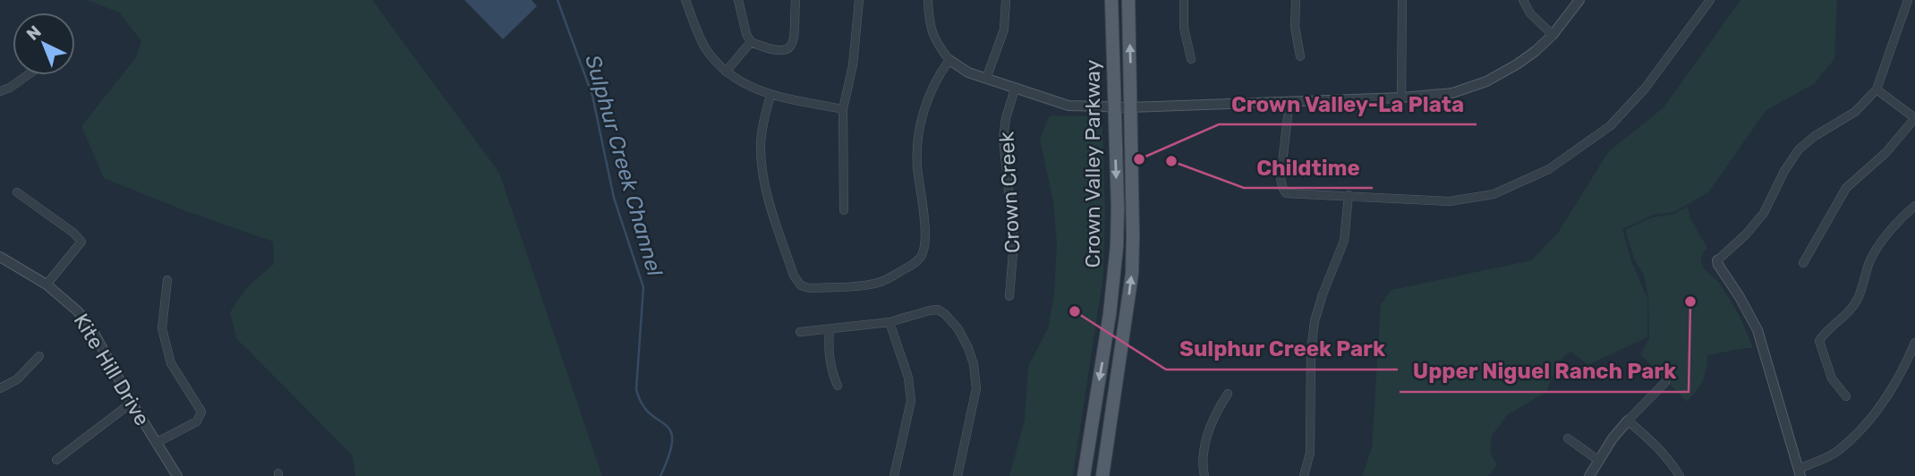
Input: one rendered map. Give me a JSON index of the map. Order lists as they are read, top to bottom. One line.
{"streets":{"main road":["Crown Valley Parkway"],"street":["Crown Creek","Kite Hill Drive"]},"water":["Sulphur Creek Channel"],"places":["Crown Valley-La Plata","Childtime","Upper Niguel Ranch Park","Sulphur Creek Park"],"north":"top left"}
